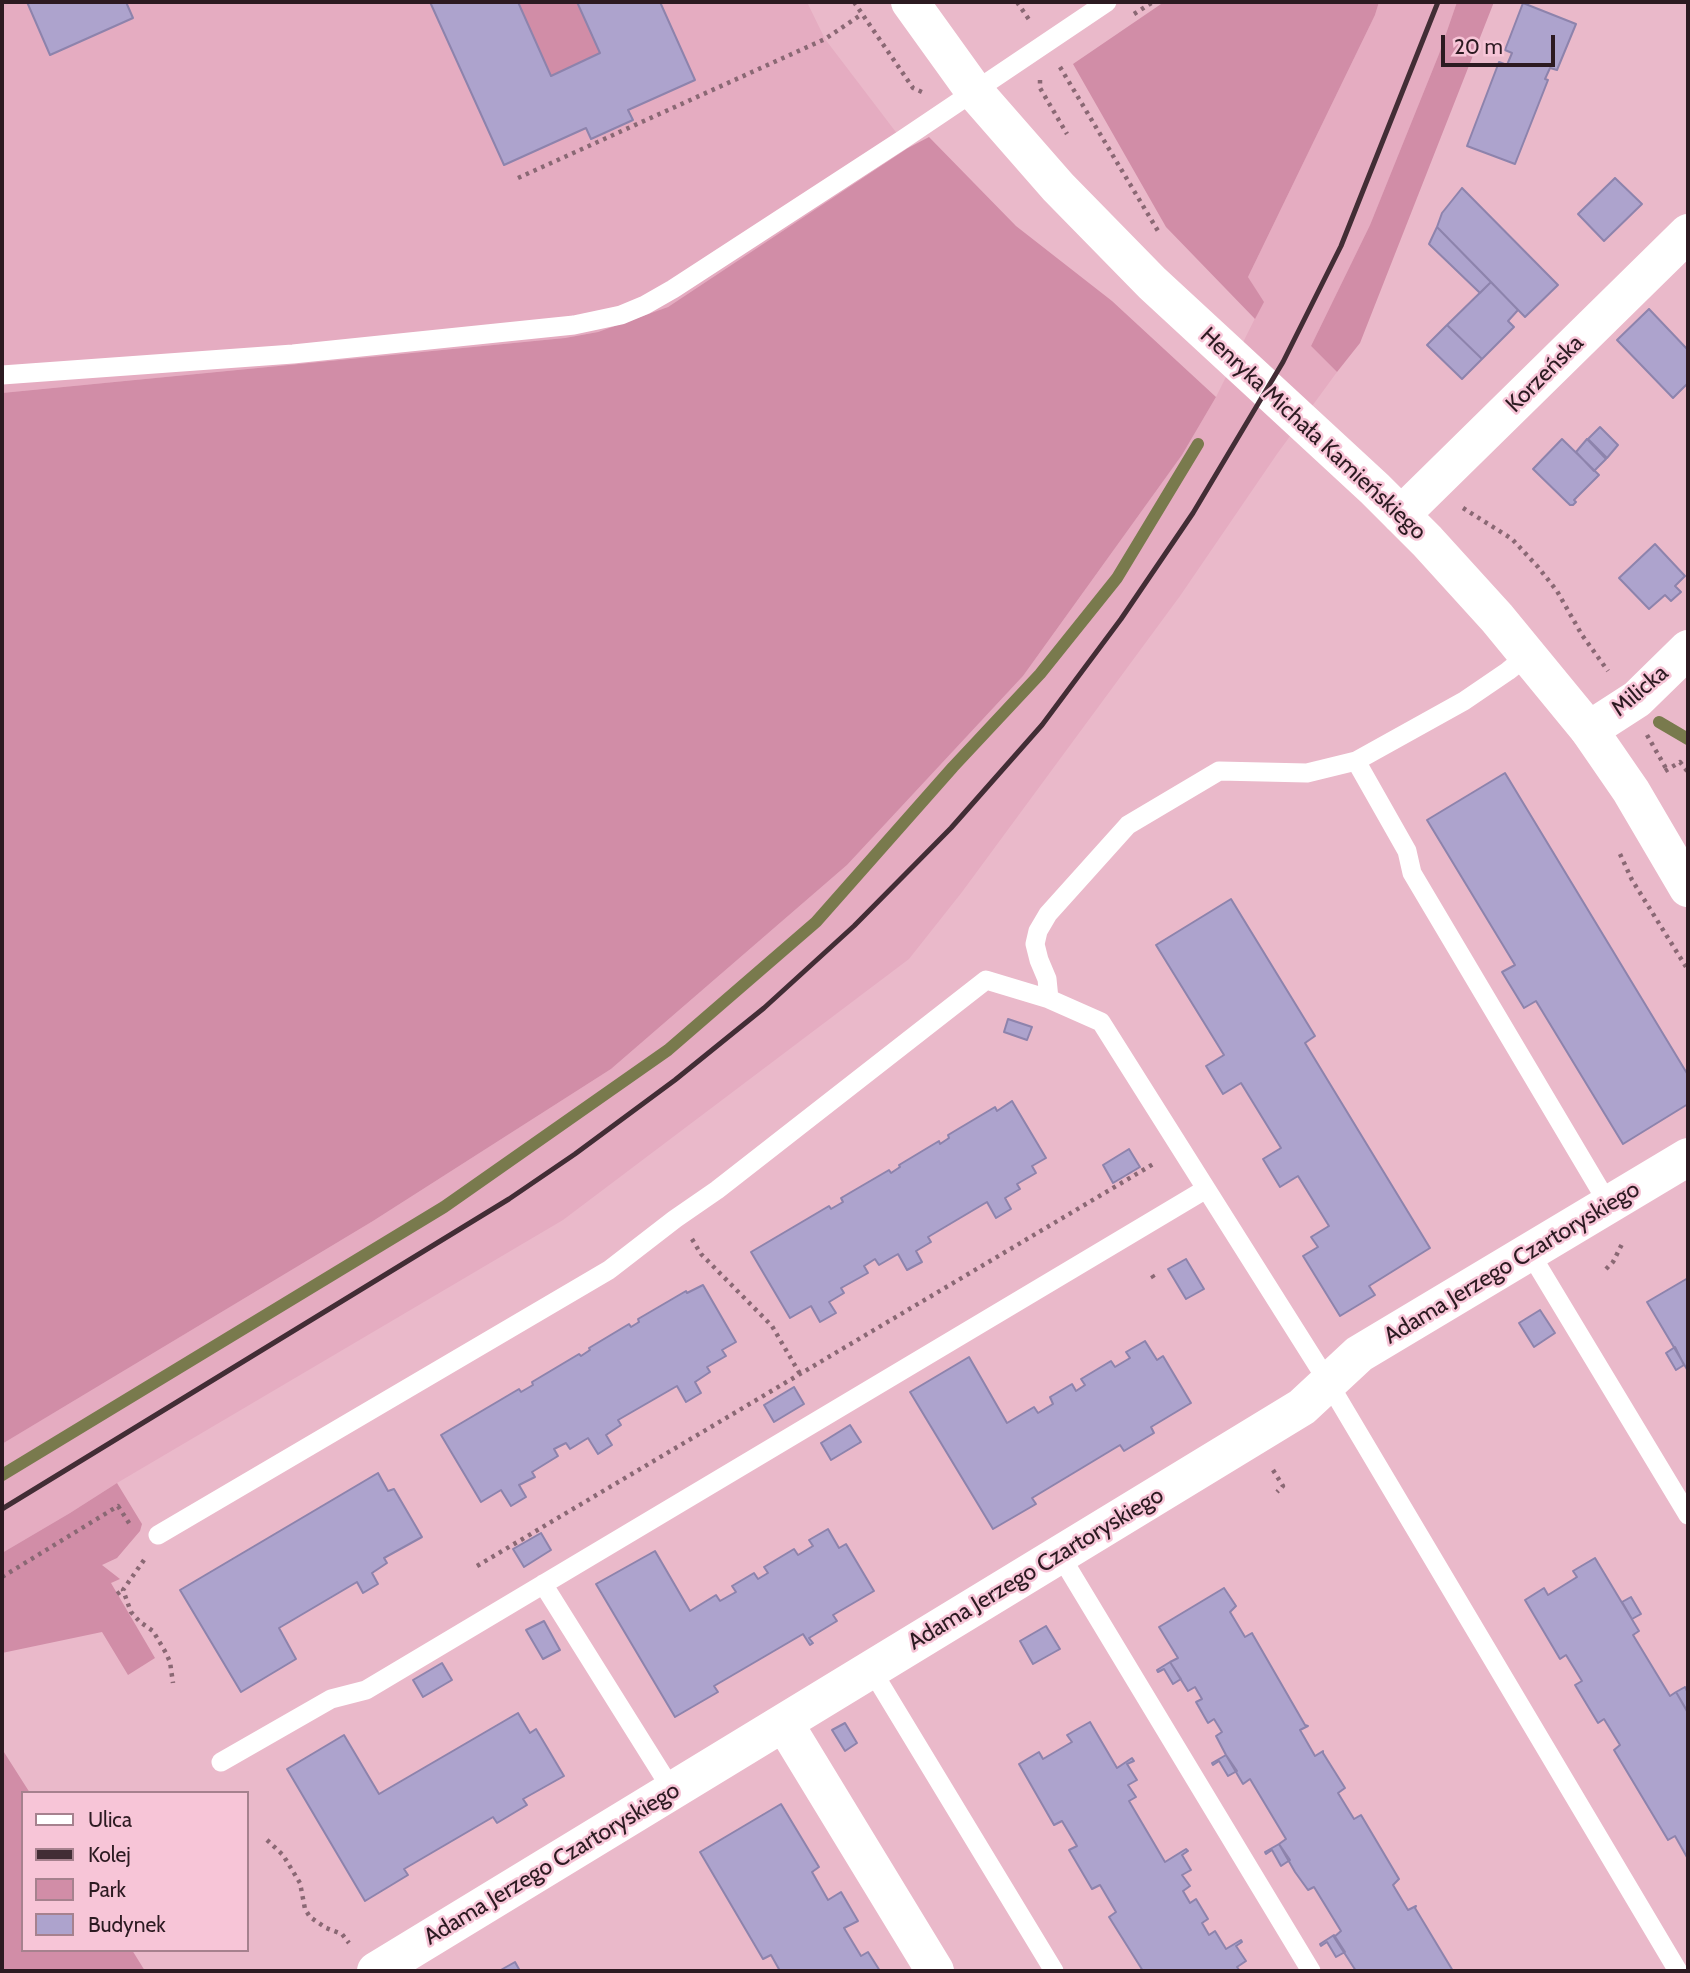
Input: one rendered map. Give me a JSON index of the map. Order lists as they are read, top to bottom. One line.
{"streets":{"street":["Korzeńska","Henryka Michała Kamieńskiego","Milicka","Adama Jerzego Czartoryskiego"]},"crossings":[["Korzeńska","Henryka Michała Kamieńskiego"],["Henryka Michała Kamieńskiego","Milicka"]],"legend":["Ulica","Kolej","Park","Budynek"],"scale_bar":"20 m"}
